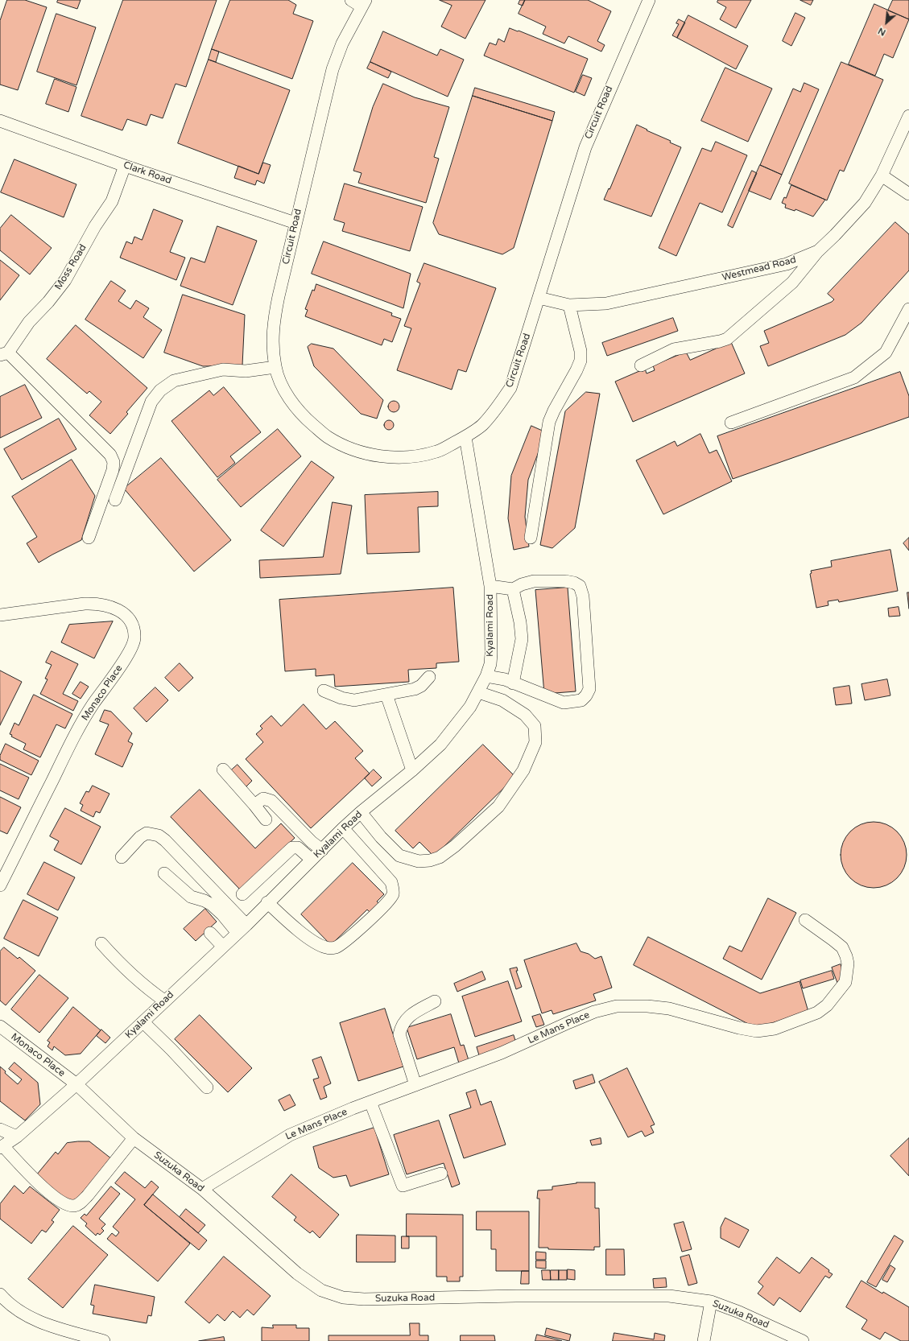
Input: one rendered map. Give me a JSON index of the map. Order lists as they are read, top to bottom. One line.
{"streets":{"lane":["Circuit Road","Clark Road","Moss Road","Westmead Road","Kyalami Road","Monaco Place","Le Mans Place","Suzuka Road"]},"crossings":[["Circuit Road","Clark Road"],["Circuit Road","Westmead Road"],["Circuit Road","Kyalami Road"],["Clark Road","Moss Road"],["Kyalami Road","Monaco Place"],["Kyalami Road","Suzuka Road"],["Monaco Place","Suzuka Road"],["Le Mans Place","Suzuka Road"]],"north":"bottom left"}
